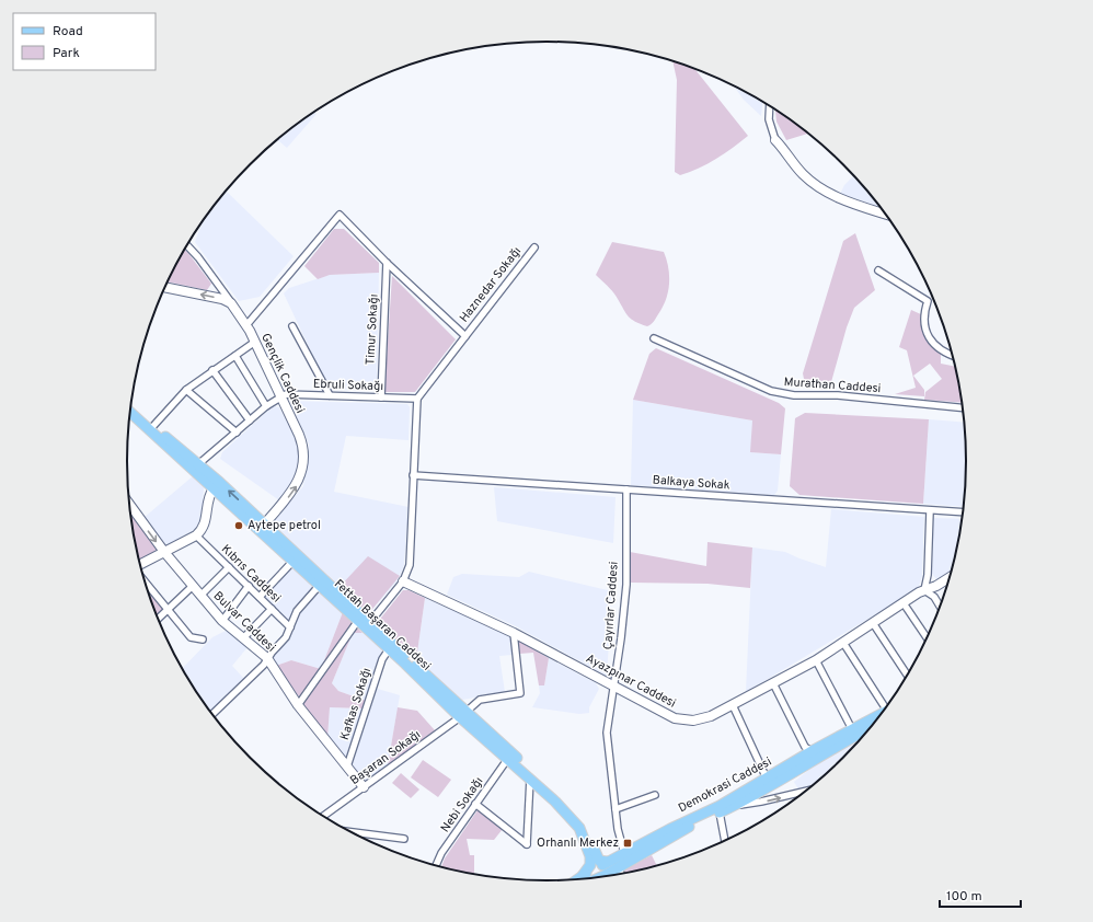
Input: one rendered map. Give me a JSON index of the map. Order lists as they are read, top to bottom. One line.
{"streets":{"main road":["Fettah Başaran Caddesi","Demokrasi Caddesi"],"street":["Haznedar Sokağı","Timur Sokağı","Gençlik Caddesi","Ebruli Sokağı","Murathan Caddesi","Balkaya Sokak","Kıbrıs Caddesi","Çayırlar Caddesi","Bulvar Caddesi","Ayazpınar Caddesi","Kafkas Sokağı","Başaran Sokağı","Nebi Sokağı"]},"crossings":[["Haznedar Sokağı","Ebruli Sokağı"],["Timur Sokağı","Ebruli Sokağı"],["Gençlik Caddesi","Ebruli Sokağı"],["Gençlik Caddesi","Fettah Başaran Caddesi"],["Ebruli Sokağı","Fettah Başaran Caddesi"],["Balkaya Sokak","Çayırlar Caddesi"],["Çayırlar Caddesi","Ayazpınar Caddesi"],["Çayırlar Caddesi","Demokrasi Caddesi"],["Bulvar Caddesi","Kafkas Sokağı"],["Bulvar Caddesi","Başaran Sokağı"],["Fettah Başaran Caddesi","Kafkas Sokağı"],["Fettah Başaran Caddesi","Başaran Sokağı"],["Fettah Başaran Caddesi","Demokrasi Caddesi"],["Fettah Başaran Caddesi","Nebi Sokağı"],["Ayazpınar Caddesi","Başaran Sokağı"]],"one_way":["Gençlik Caddesi"],"places":{"other":["Aytepe petrol"],"transit":["Orhanlı Merkez"]},"legend":["Road","Park"],"scale_bar":"100 m"}
